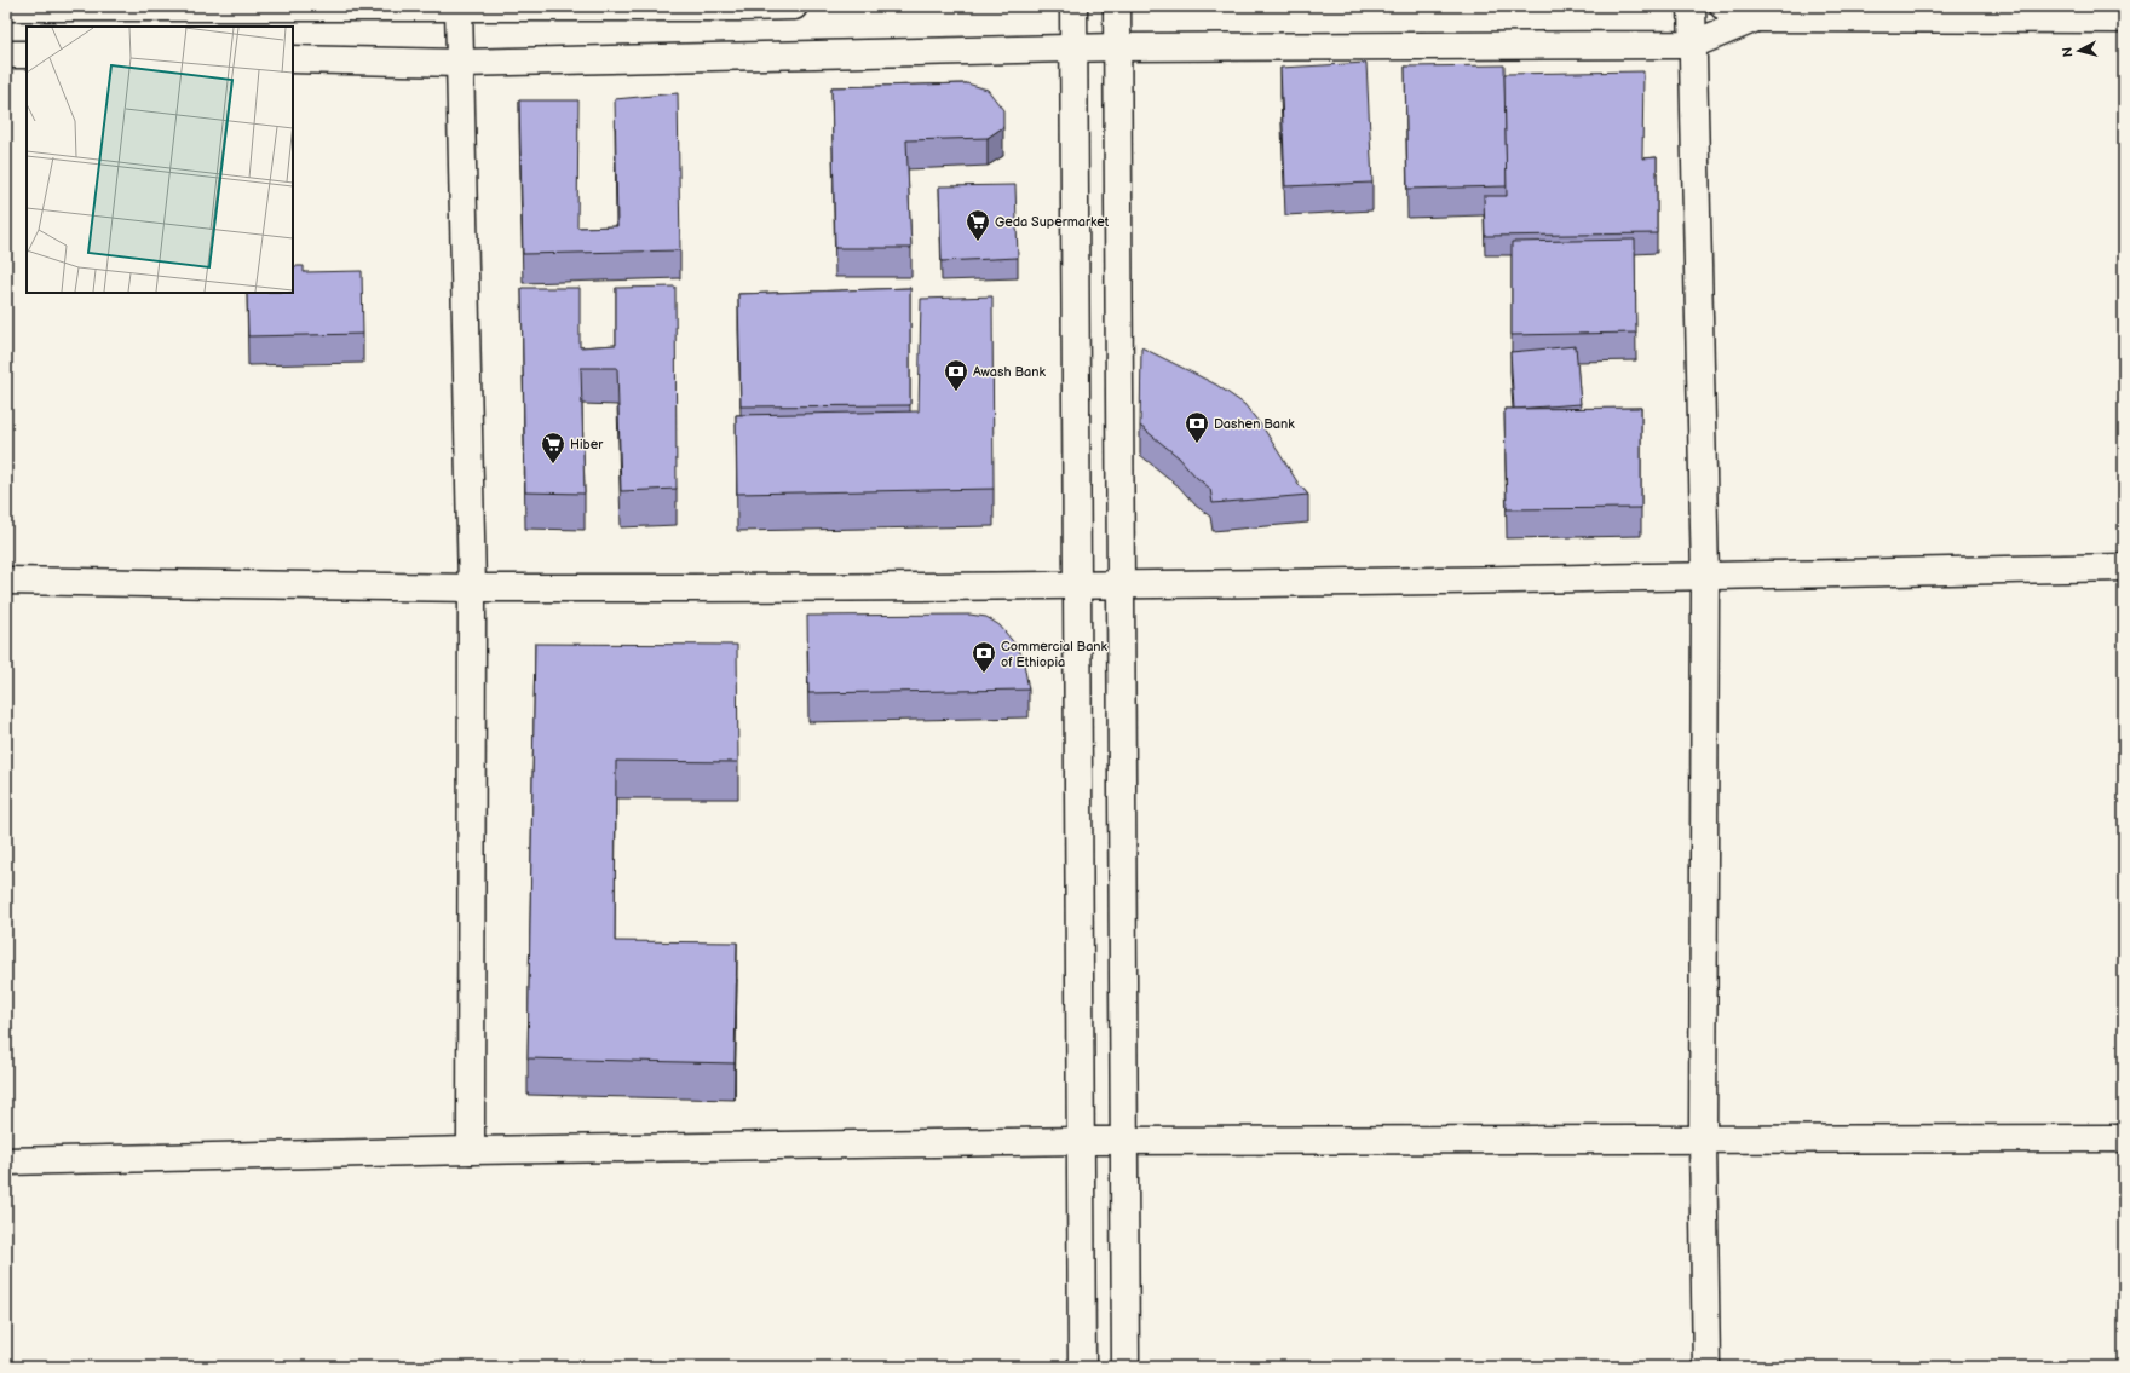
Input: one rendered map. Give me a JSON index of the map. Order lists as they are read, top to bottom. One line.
{"places":{"supermarket":["Geda Supermarket","Hiber"],"bank":["Awash Bank","Dashen Bank","Commercial Bank of Ethiopia"]},"north":"left"}
